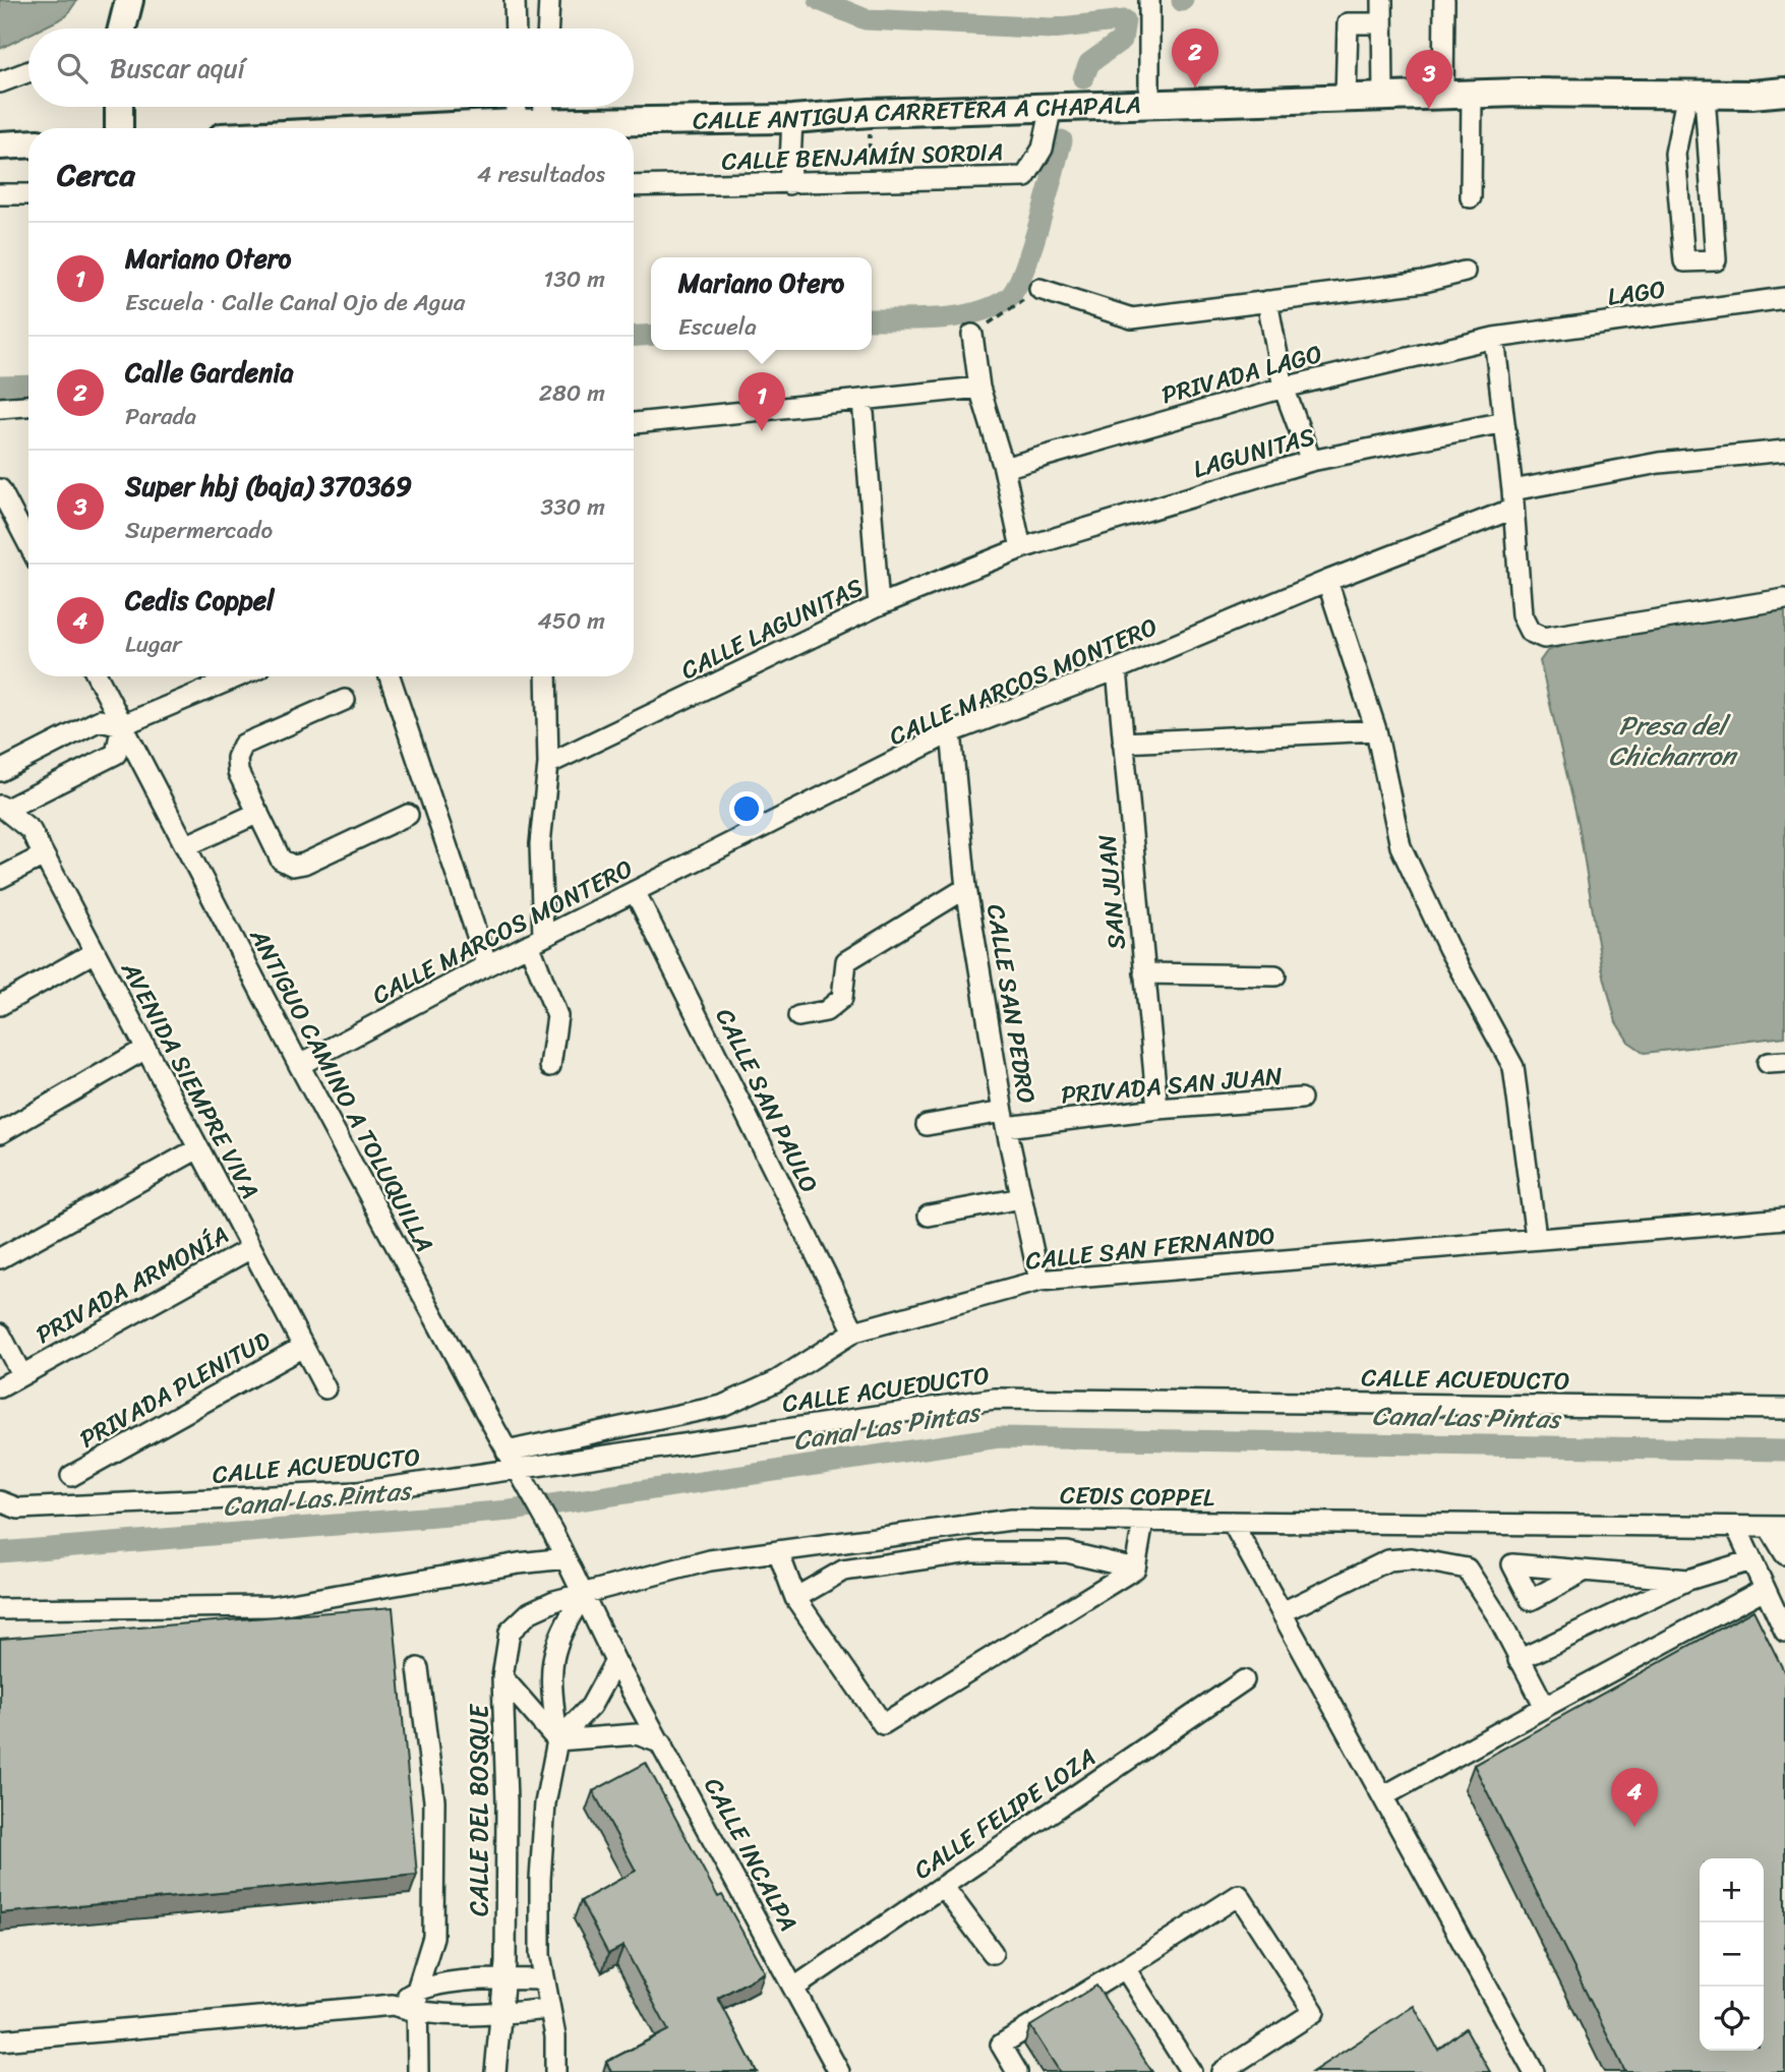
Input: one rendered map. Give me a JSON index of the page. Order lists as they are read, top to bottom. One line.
{"streets":{"main road":["CALLE ANTIGUA CARRETERA A CHAPALA"],"street":["CALLE BENJAMÍN SORDIA","LAGO","PRIVADA LAGO","LAGUNITAS","CALLE LAGUNITAS","CALLE MARCOS MONTERO","SAN JUAN","CALLE SAN PEDRO","AVENIDA SIEMPRE VIVA","PRIVADA SAN JUAN","ANTIGUO CAMINO A TOLUQUILLA","CALLE SAN PAULO","CALLE SAN FERNANDO","PRIVADA ARMONÍA","CALLE ACUEDUCTO","PRIVADA PLENITUD","CEDIS COPPEL","CALLE DEL BOSQUE","CALLE FELIPE LOZA","CALLE INCALPA"]},"crossings":[["CALLE ANTIGUA CARRETERA A CHAPALA","CALLE BENJAMÍN SORDIA"],["LAGO","PRIVADA LAGO"],["LAGUNITAS","CALLE LAGUNITAS"],["CALLE MARCOS MONTERO","SAN JUAN"],["CALLE MARCOS MONTERO","CALLE SAN PEDRO"],["CALLE MARCOS MONTERO","ANTIGUO CAMINO A TOLUQUILLA"],["CALLE MARCOS MONTERO","CALLE SAN PAULO"],["SAN JUAN","PRIVADA SAN JUAN"],["CALLE SAN PEDRO","PRIVADA SAN JUAN"],["CALLE SAN PEDRO","CALLE SAN FERNANDO"],["AVENIDA SIEMPRE VIVA","PRIVADA ARMONÍA"],["AVENIDA SIEMPRE VIVA","PRIVADA PLENITUD"],["ANTIGUO CAMINO A TOLUQUILLA","CALLE SAN FERNANDO"],["ANTIGUO CAMINO A TOLUQUILLA","CALLE ACUEDUCTO"],["CALLE SAN PAULO","CALLE SAN FERNANDO"],["CEDIS COPPEL","CALLE DEL BOSQUE"],["CEDIS COPPEL","CALLE INCALPA"],["CALLE DEL BOSQUE","CALLE INCALPA"],["CALLE FELIPE LOZA","CALLE INCALPA"]],"water":["Presa del Chicharron","Canal Las Pintas"],"page":{"pins":["2","3","1","4"],"search":"Buscar aquí","heading":["Cerca","4 resultados"],"list":[{"mark":"1","name":"Mariano Otero","note":"Escuela · Calle Canal Ojo de Agua","value":"130 m"},{"mark":"2","name":"Calle Gardenia","note":"Parada","value":"280 m"},{"mark":"3","name":"Super hbj (baja) 370369","note":"Supermercado","value":"330 m"},{"mark":"4","name":"Cedis Coppel","note":"Lugar","value":"450 m"}],"popup":["Mariano Otero","Escuela"],"map_buttons":["+","−"]}}
